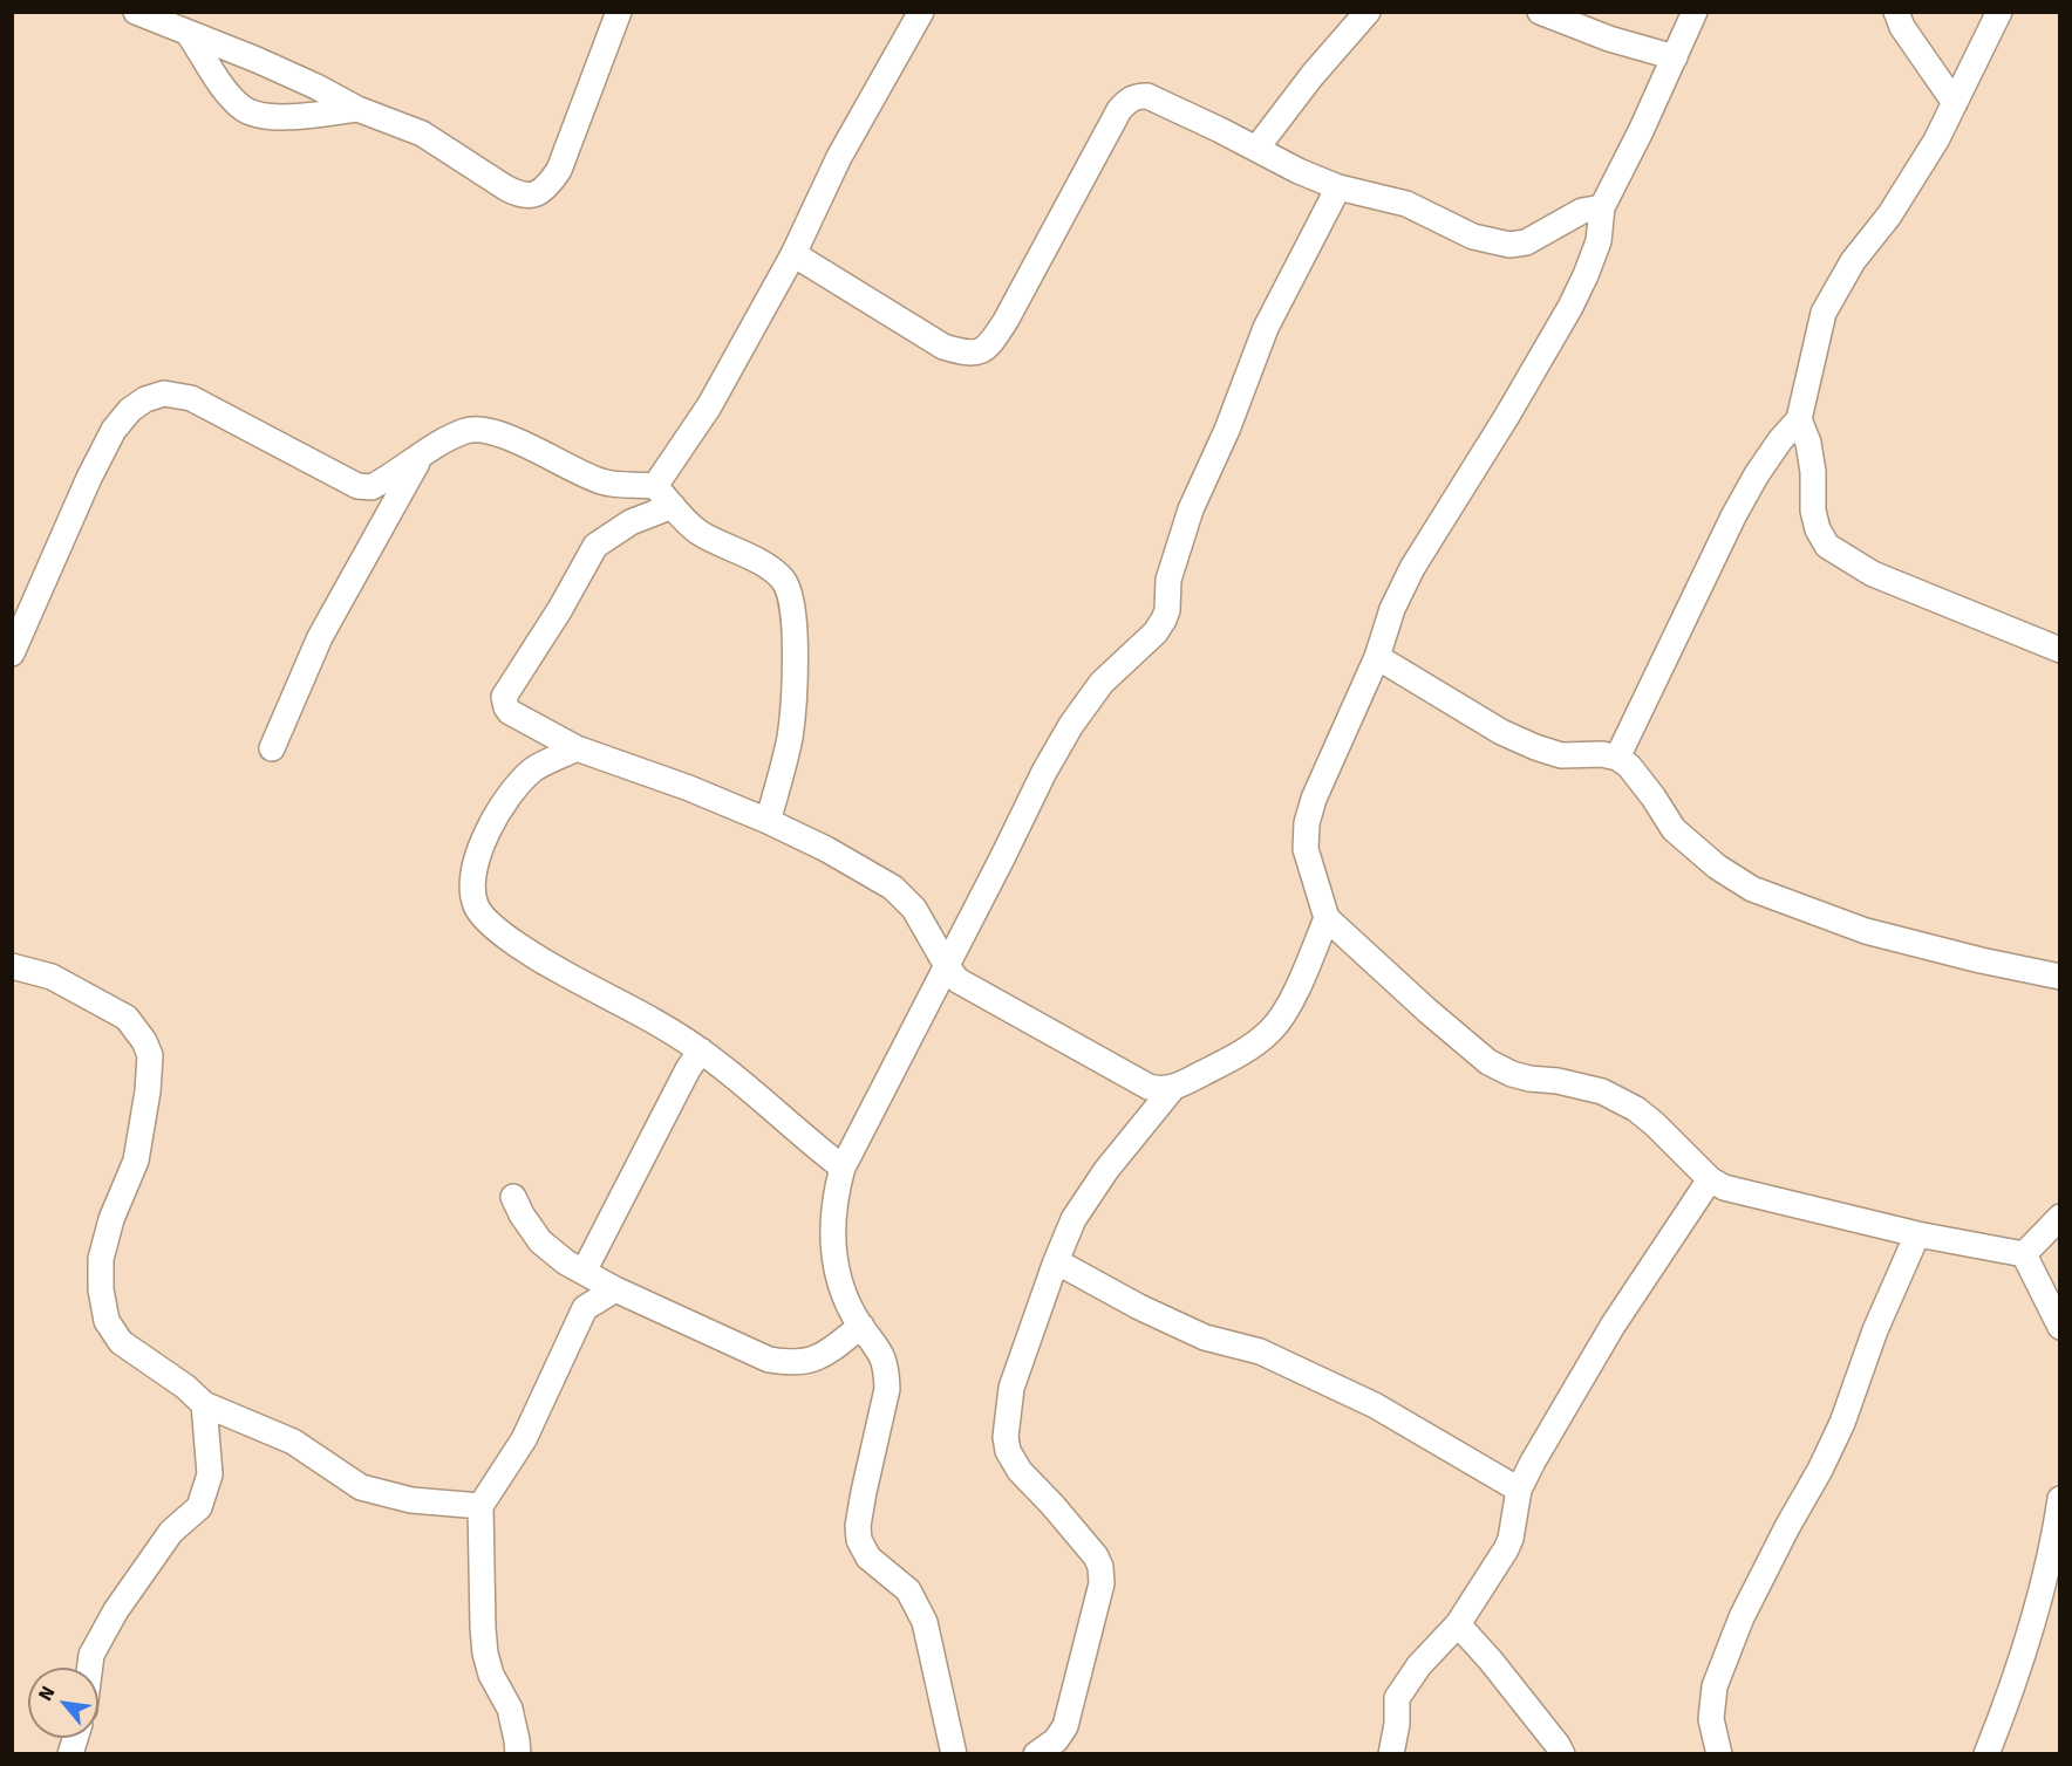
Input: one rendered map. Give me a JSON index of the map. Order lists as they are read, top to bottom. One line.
{"north":"top left"}
